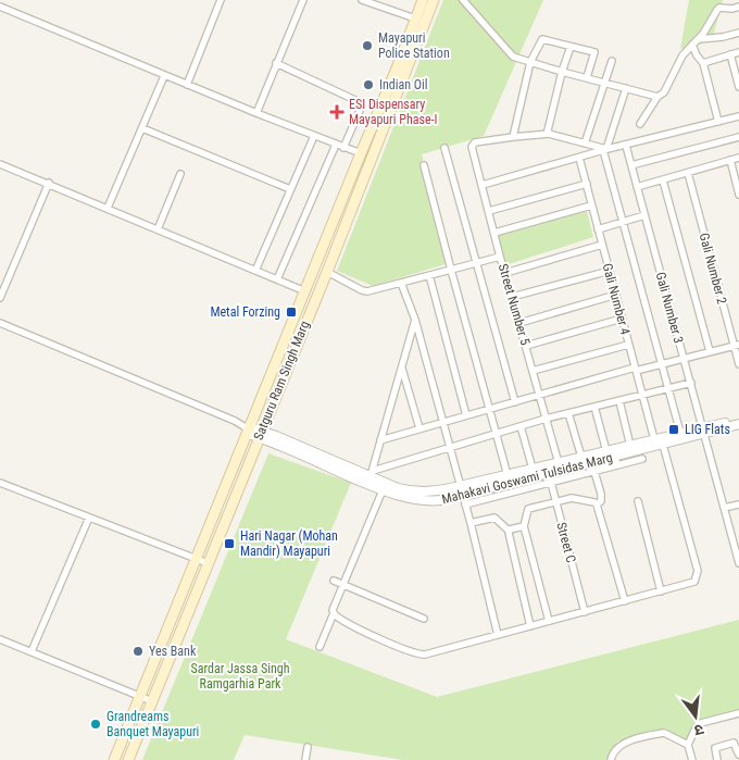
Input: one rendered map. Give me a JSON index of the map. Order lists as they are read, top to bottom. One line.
{"streets":{"main road":["Satguru Ram Singh Marg"],"street":["Gali Number 2","Gali Number 4","Street Number 5","Gali Number 3","Mahakavi Goswami Tulsidas Marg","Street C"]},"crossings":[["Gali Number 4","Mahakavi Goswami Tulsidas Marg"],["Gali Number 4","Street C"],["Street Number 5","Mahakavi Goswami Tulsidas Marg"],["Gali Number 3","Mahakavi Goswami Tulsidas Marg"],["Satguru Ram Singh Marg","Mahakavi Goswami Tulsidas Marg"],["Mahakavi Goswami Tulsidas Marg","Street C"]],"parks":["Sardar Jassa Singh Ramgarhia Park"],"places":{"other":["Mayapuri Police Station","Indian Oil","Yes Bank","Grandreams Banquet Mayapuri"],"health":["ESI Dispensary Mayapuri Phase-I"],"transit":["Metal Forzing","LIG Flats","Hari Nagar (Mohan Mandir) Mayapuri"]},"north":"bottom"}
